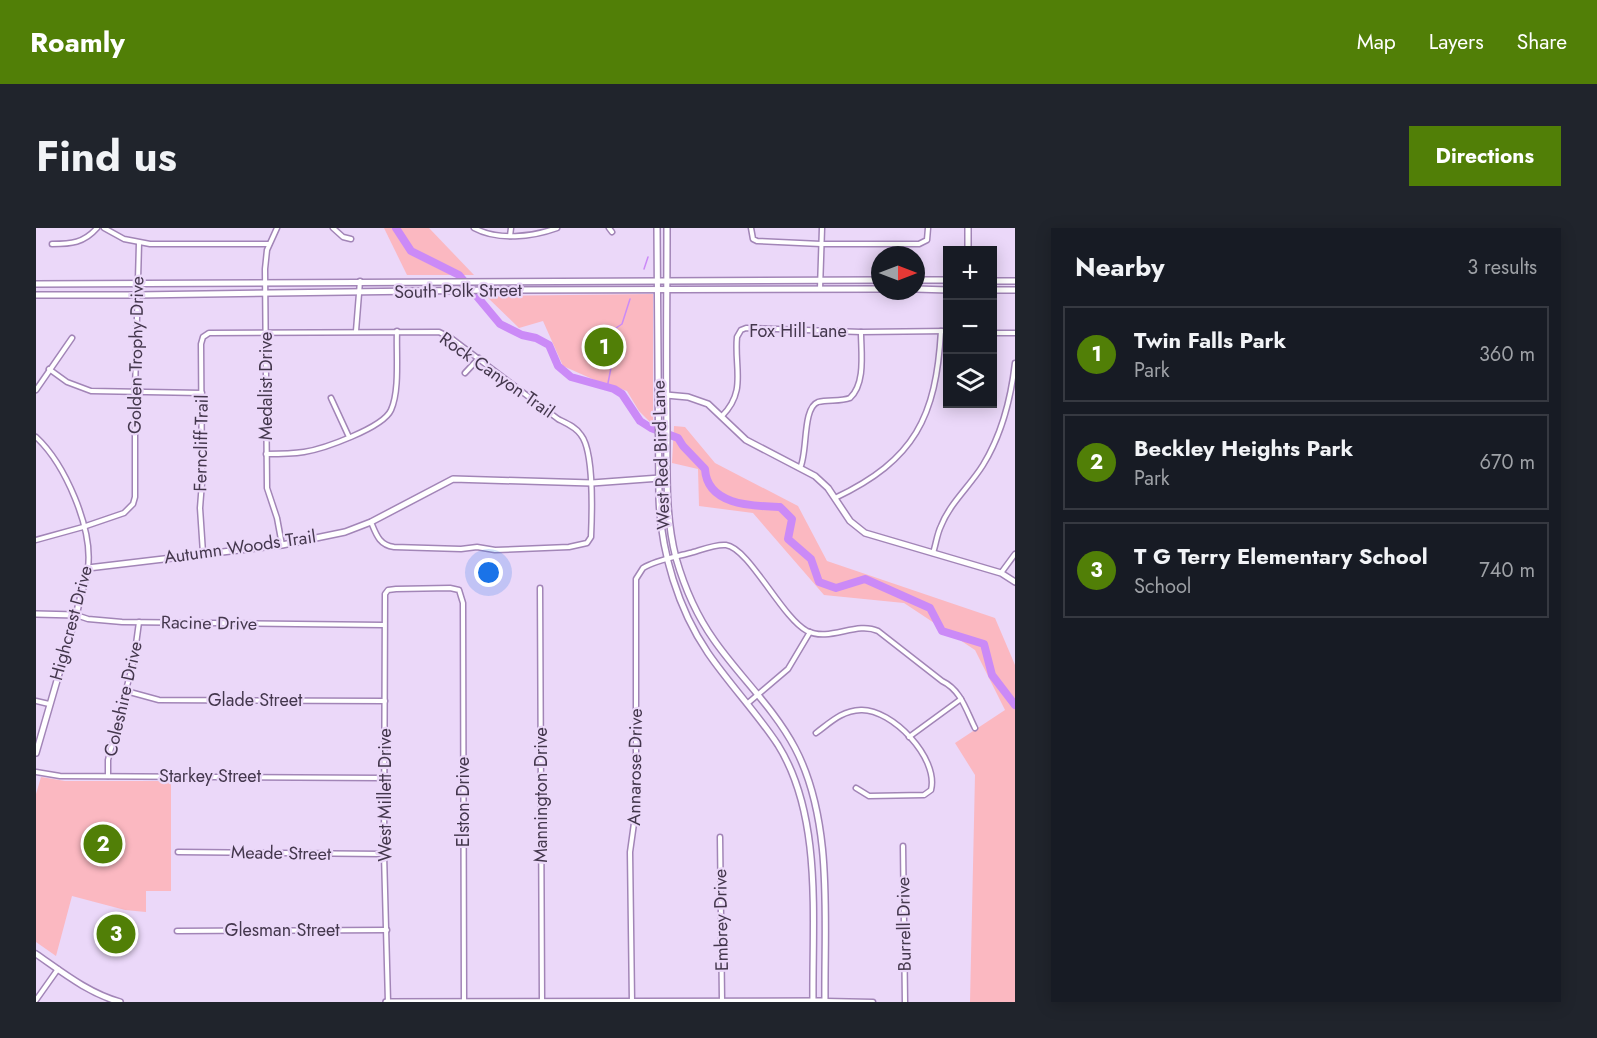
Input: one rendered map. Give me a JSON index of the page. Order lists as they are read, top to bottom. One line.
{"streets":{"main road":["South Polk Street","West Red Bird Lane","Autumn Woods Trail","Highcrest Drive","Racine Drive"],"street":["Fox Hill Lane","Golden Trophy Drive","Rock Canyon Trail","Medalist Drive","Ferncliff Trail","Coleshire Drive","Glade Street","Annarose Drive","Starkey Street","West Millett Drive","Mannington Drive","Elston Drive","Meade Street","Embrey Drive","Burrell Drive","Glesman Street"]},"crossings":[["South Polk Street","Golden Trophy Drive"],["South Polk Street","Medalist Drive"],["South Polk Street","West Red Bird Lane"],["Golden Trophy Drive","Highcrest Drive"],["Rock Canyon Trail","Medalist Drive"],["Rock Canyon Trail","Ferncliff Trail"],["Rock Canyon Trail","Autumn Woods Trail"],["Medalist Drive","Autumn Woods Trail"],["Ferncliff Trail","Autumn Woods Trail"],["West Red Bird Lane","Autumn Woods Trail"],["West Red Bird Lane","Annarose Drive"],["Autumn Woods Trail","Highcrest Drive"],["Highcrest Drive","Racine Drive"],["Racine Drive","Coleshire Drive"],["Racine Drive","West Millett Drive"],["Coleshire Drive","Glade Street"],["Coleshire Drive","Starkey Street"],["Glade Street","West Millett Drive"],["Starkey Street","West Millett Drive"],["West Millett Drive","Elston Drive"],["West Millett Drive","Meade Street"],["West Millett Drive","Glesman Street"]],"north":"right","page":{"header":"Roamly","nav":["Map","Layers","Share"],"title":"Find us","buttons":"Directions","heading":["Nearby","3 results"],"map_buttons":["+","−"],"list":[{"mark":"1","name":"Twin Falls Park","note":"Park","value":"360 m"},{"mark":"2","name":"Beckley Heights Park","note":"Park","value":"670 m"},{"mark":"3","name":"T G Terry Elementary School","note":"School","value":"740 m"}],"pins":["1","2","3"]}}
